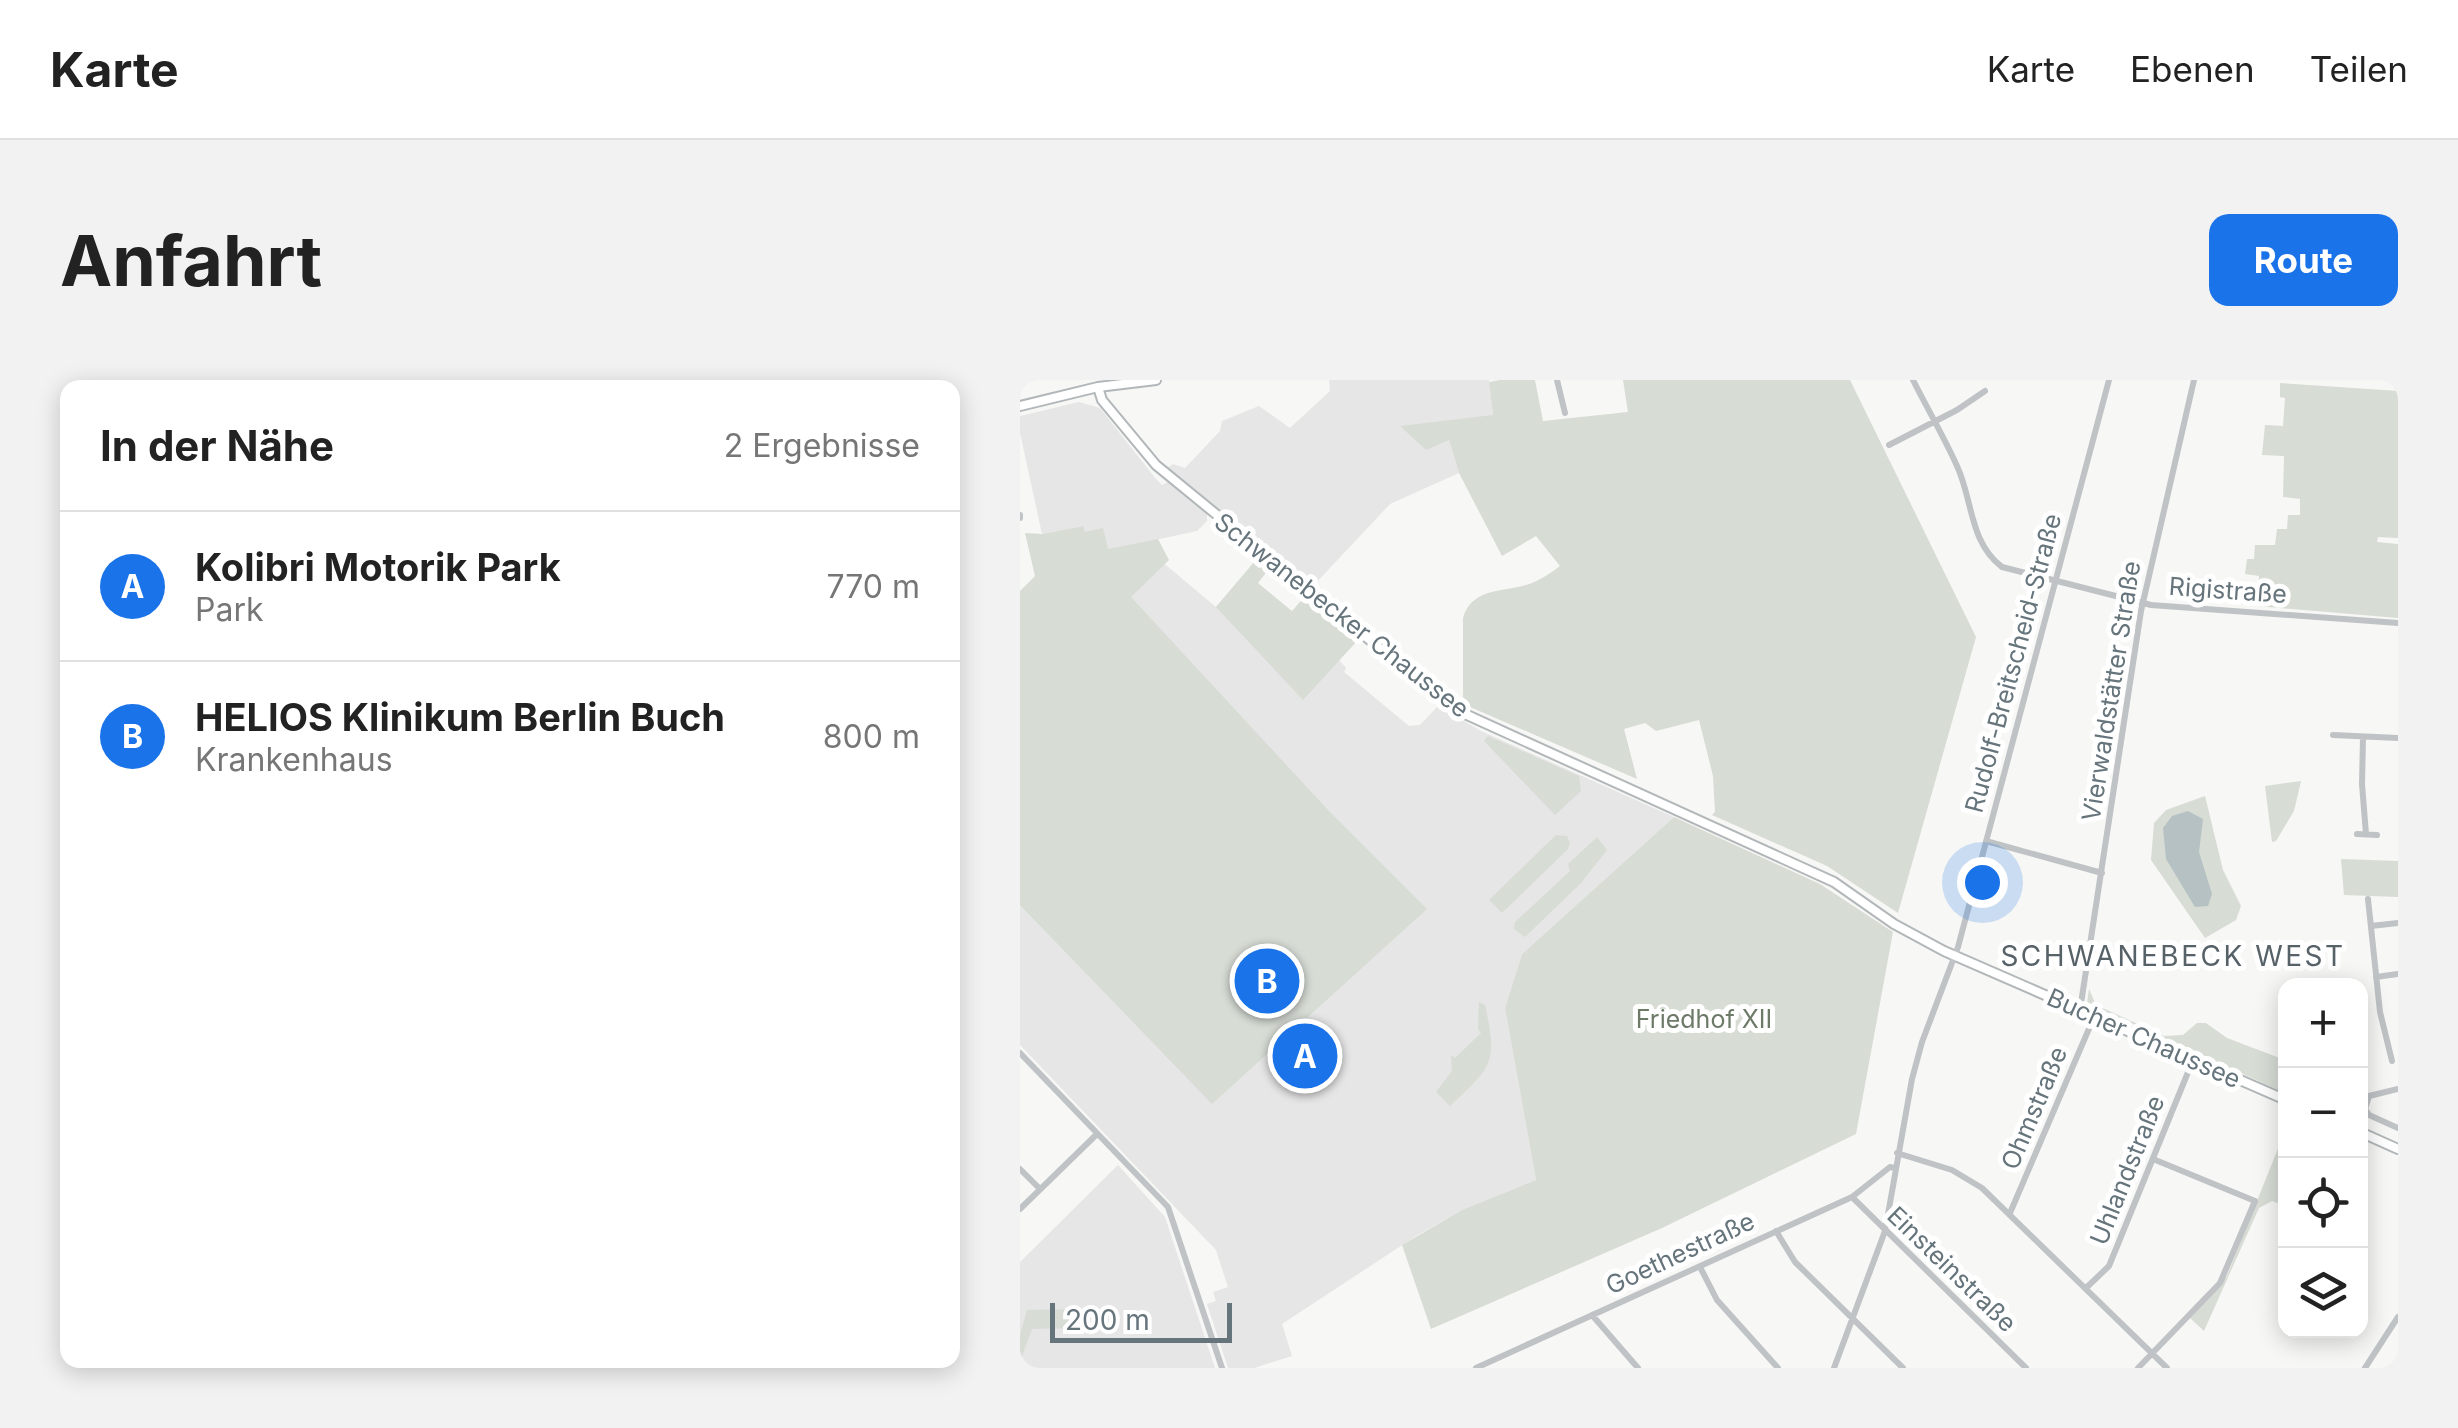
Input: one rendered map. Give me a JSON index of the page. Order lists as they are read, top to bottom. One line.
{"streets":{"main road":["Schwanebecker Chaussee","Bucher Chaussee"],"street":["Rigistraße","Rudolf-Breitscheid-Straße","Vierwaldstätter Straße","Ohmstraße","Uhlandstraße","Goethestraße","Einsteinstraße"]},"crossings":[["Rigistraße","Rudolf-Breitscheid-Straße"],["Rigistraße","Vierwaldstätter Straße"],["Schwanebecker Chaussee","Bucher Chaussee"],["Rudolf-Breitscheid-Straße","Bucher Chaussee"],["Rudolf-Breitscheid-Straße","Goethestraße"],["Rudolf-Breitscheid-Straße","Einsteinstraße"],["Vierwaldstätter Straße","Bucher Chaussee"],["Bucher Chaussee","Ohmstraße"],["Bucher Chaussee","Uhlandstraße"],["Goethestraße","Einsteinstraße"]],"districts":["SCHWANEBECK WEST"],"parks":["Friedhof XII"],"scale_bar":"200 m","page":{"header":"Karte","nav":["Karte","Ebenen","Teilen"],"buttons":"Route","title":"Anfahrt","heading":["In der Nähe","2 Ergebnisse"],"list":[{"mark":"A","name":"Kolibri Motorik Park","note":"Park","value":"770 m"},{"mark":"B","name":"HELIOS Klinikum Berlin Buch","note":"Krankenhaus","value":"800 m"}],"pins":["B","A"],"map_buttons":["+","−"],"scale":"200 m"}}
